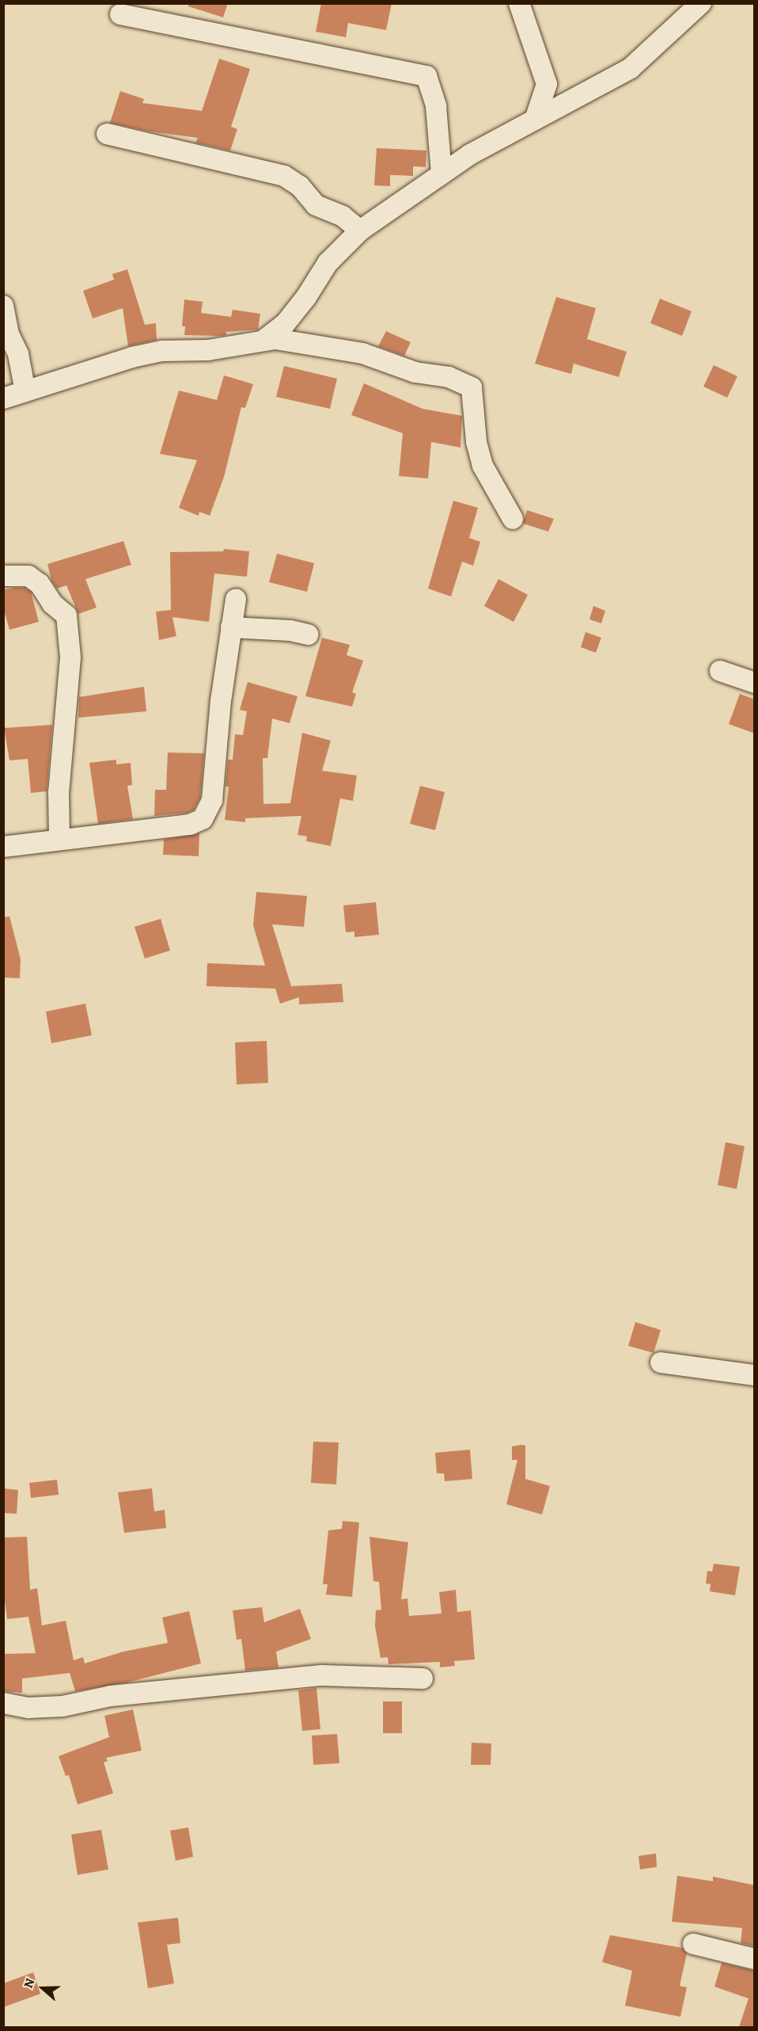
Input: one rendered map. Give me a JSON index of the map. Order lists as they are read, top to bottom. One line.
{"north":"left"}
